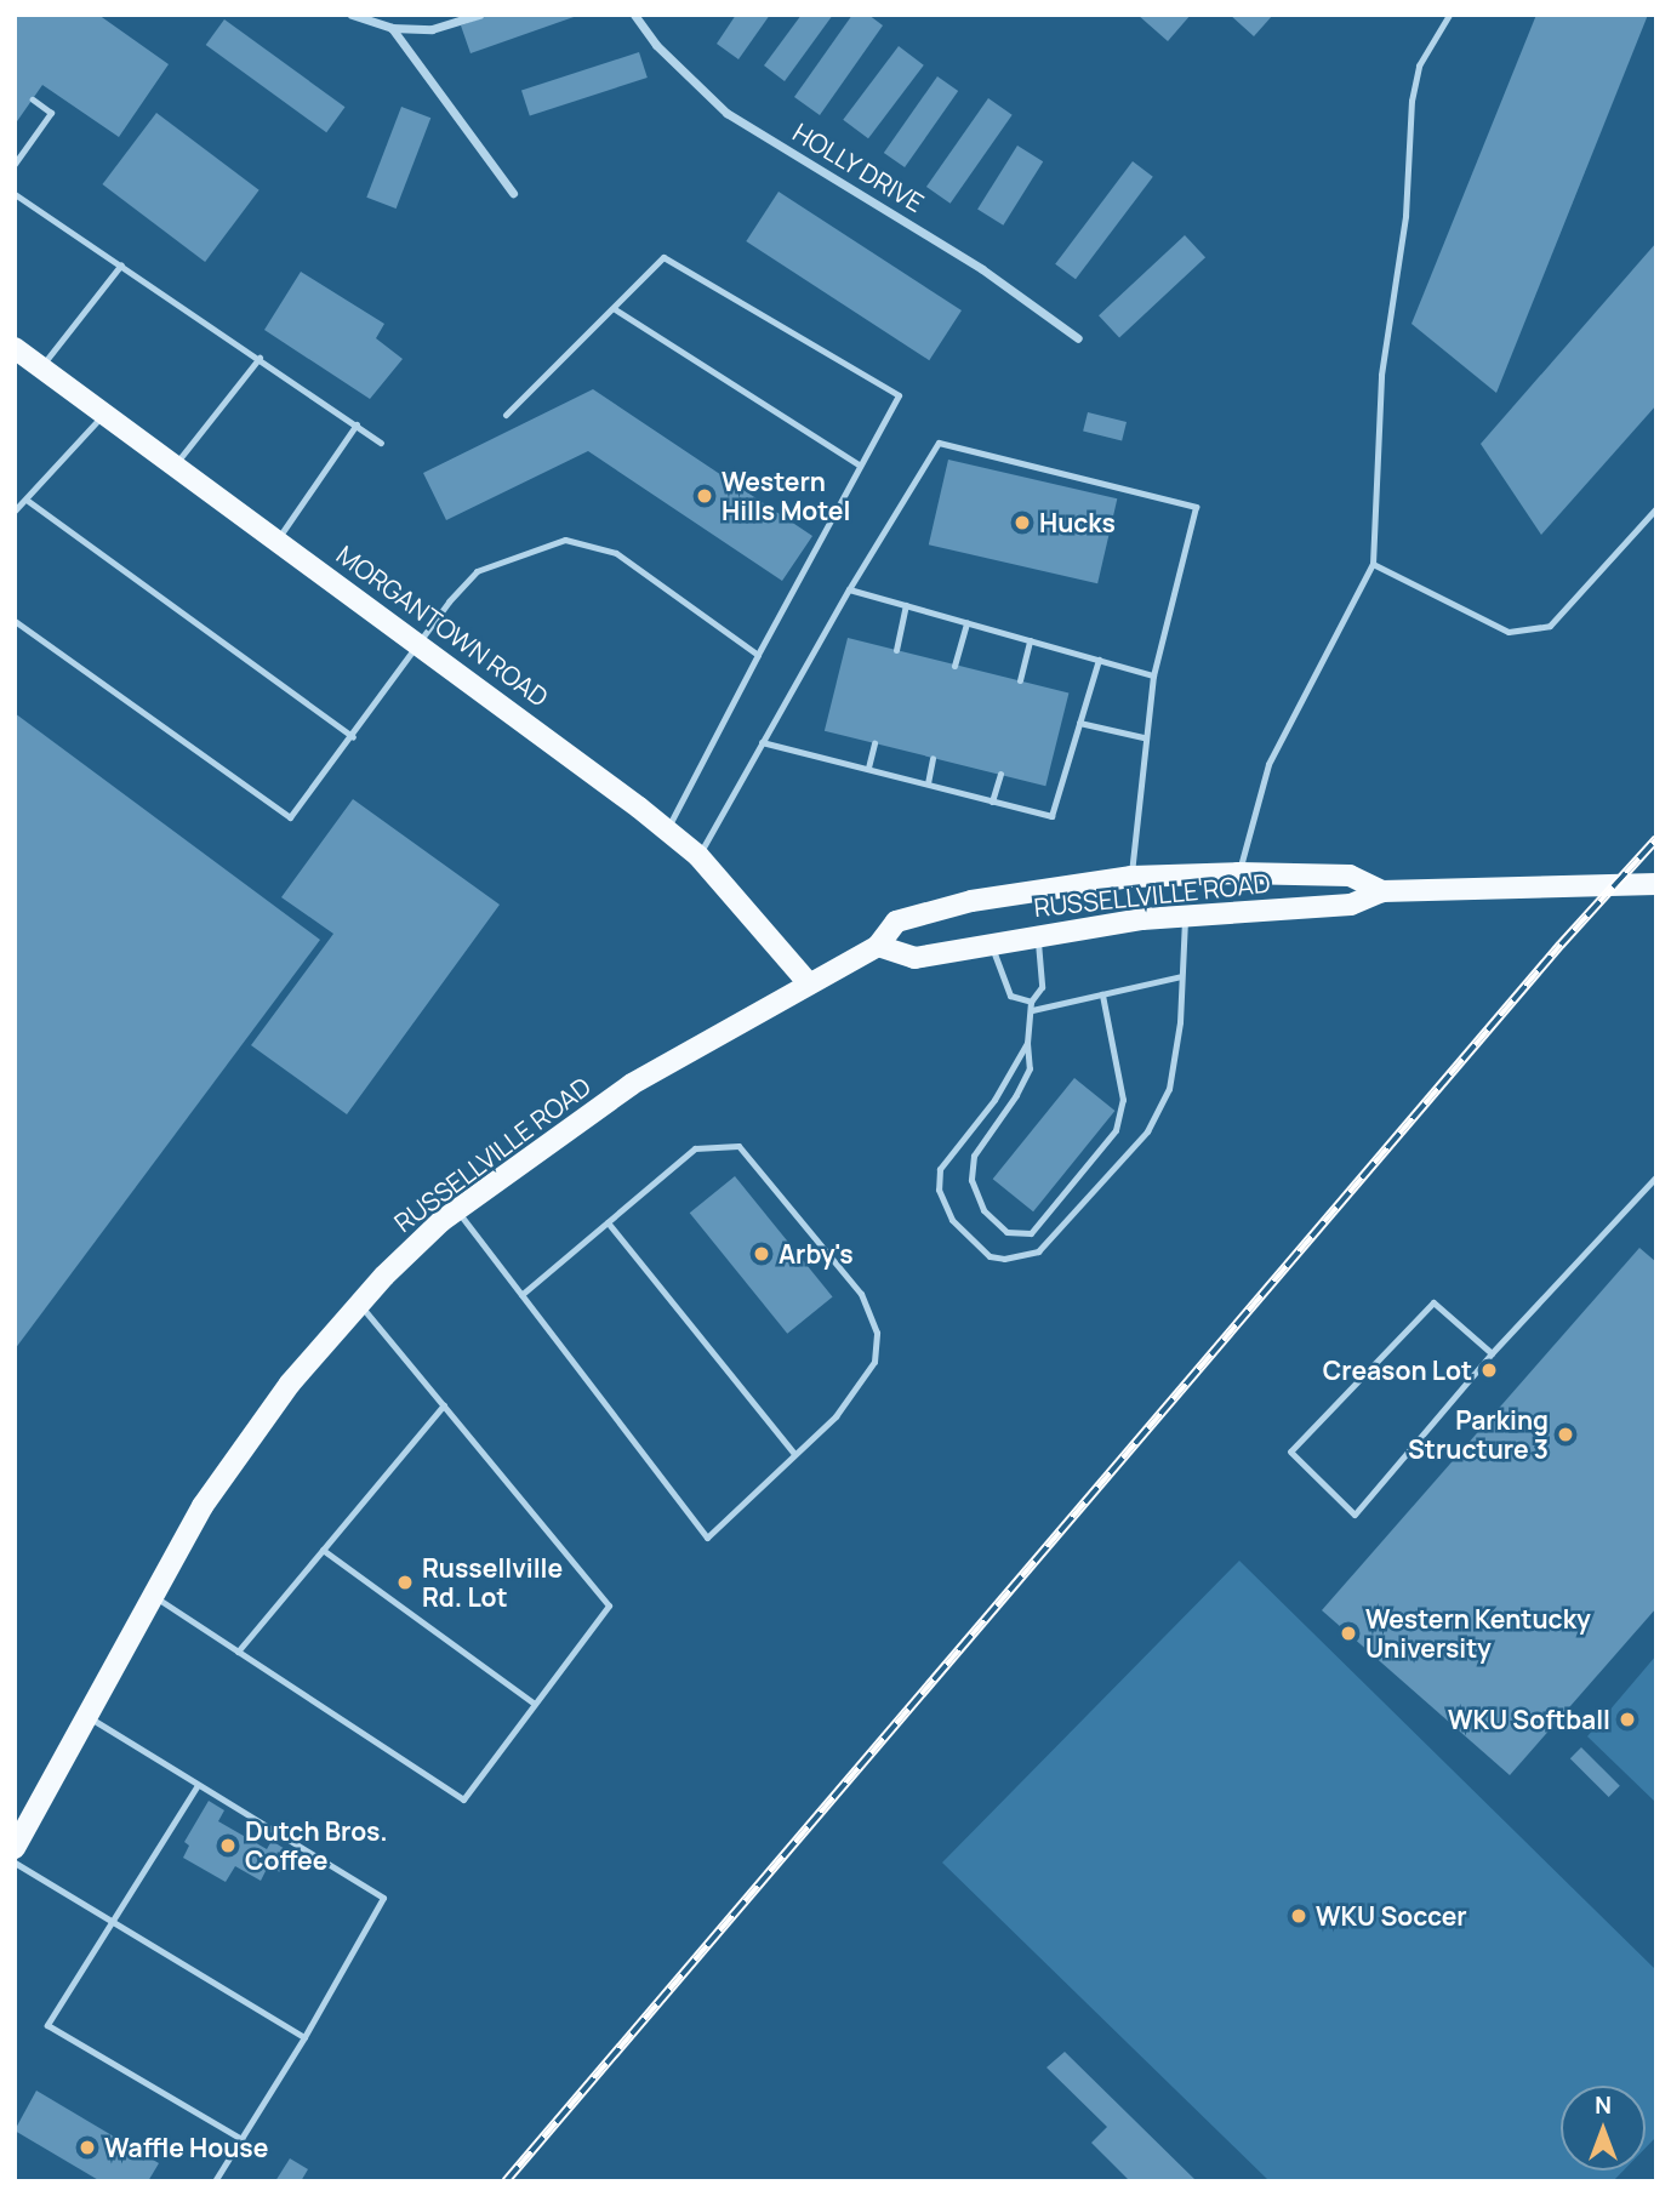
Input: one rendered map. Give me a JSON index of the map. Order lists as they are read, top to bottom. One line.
{"streets":{"main road":["MORGANTOWN ROAD","RUSSELLVILLE ROAD"],"street":["HOLLY DRIVE"]},"crossings":[["MORGANTOWN ROAD","RUSSELLVILLE ROAD"]],"places":["Western Hills Motel","Hucks","Arby's","Creason Lot","Parking Structure 3","Russellville Rd. Lot","Western Kentucky University","WKU Softball","Dutch Bros. Coffee","WKU Soccer","Waffle House"],"north":"top"}
